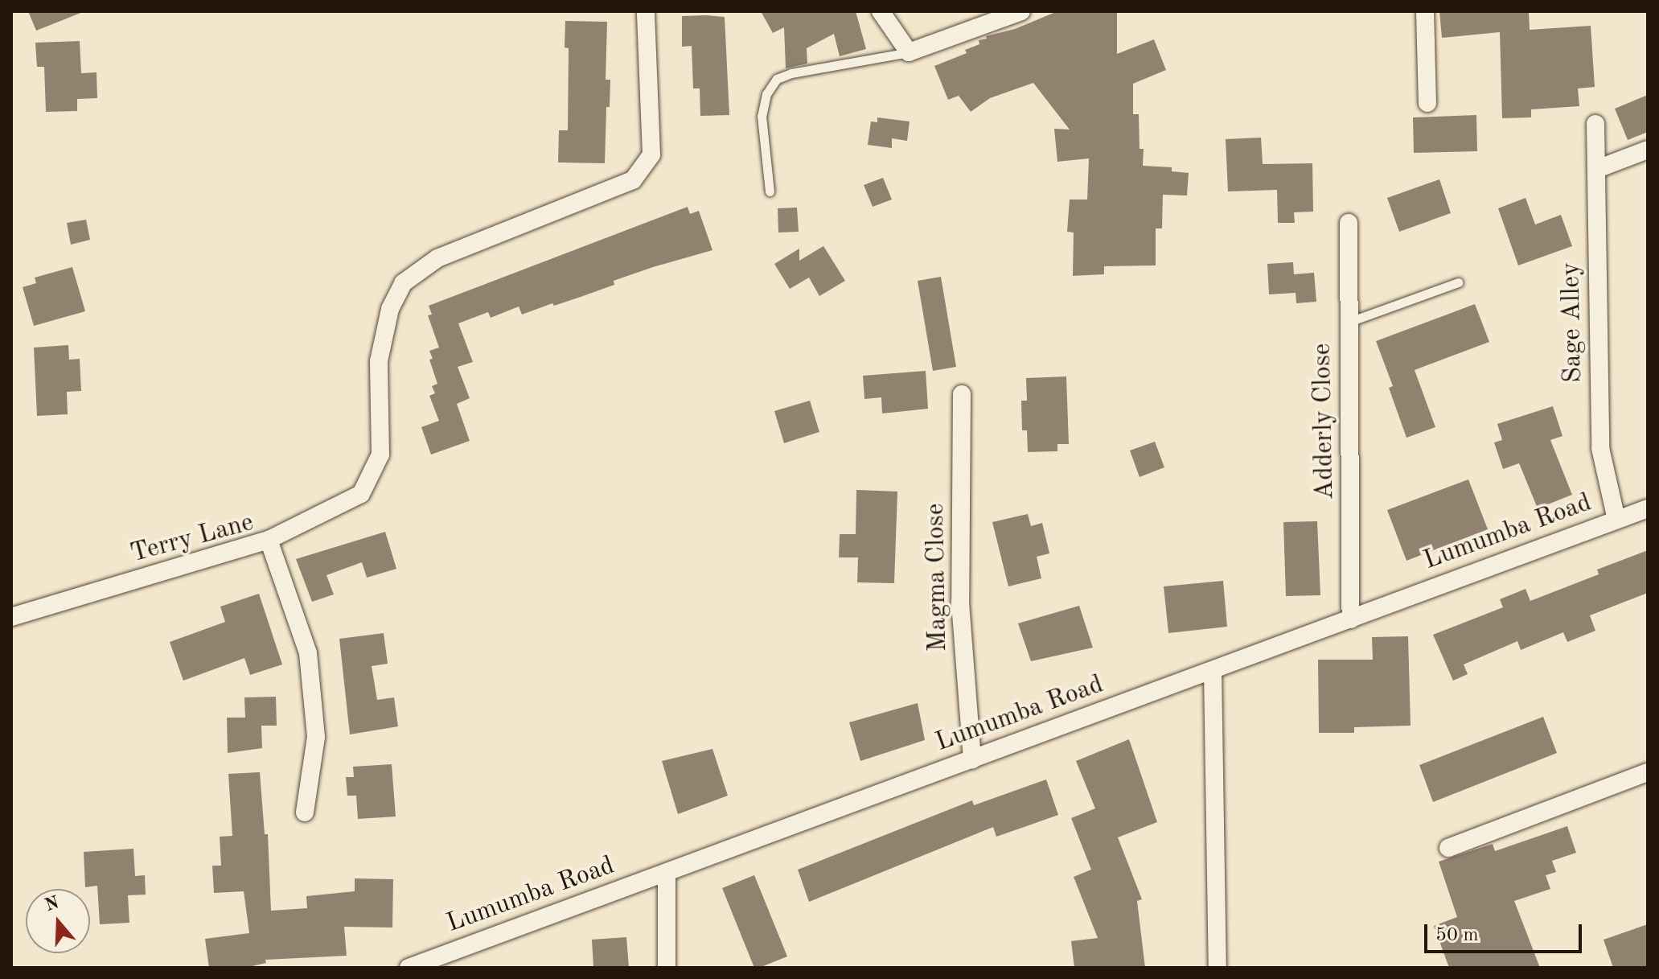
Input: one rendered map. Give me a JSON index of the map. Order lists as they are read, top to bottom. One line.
{"streets":{"street":["Sage Alley","Adderly Close","Lumumba Road","Terry Lane","Magma Close"]},"crossings":[["Sage Alley","Lumumba Road"],["Adderly Close","Lumumba Road"],["Lumumba Road","Magma Close"]],"scale_bar":"50 m","north":"top"}
